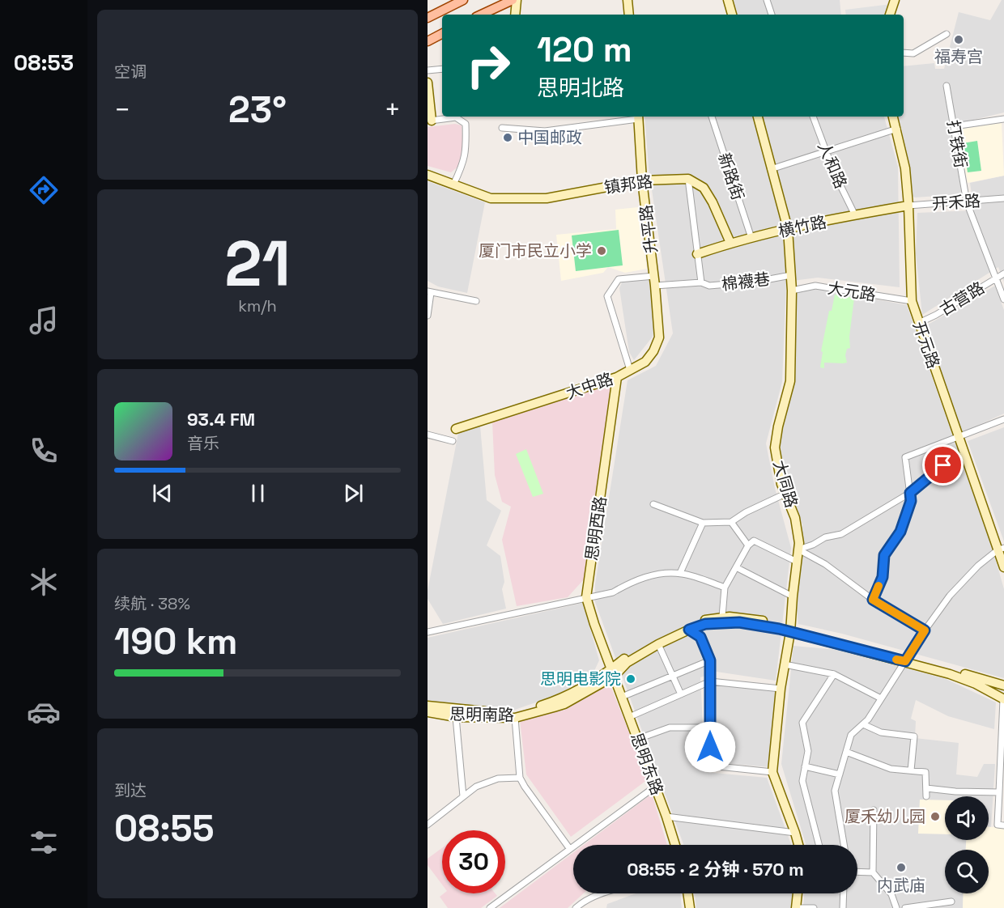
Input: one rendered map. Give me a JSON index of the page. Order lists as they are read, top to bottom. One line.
{"streets":{"street":["打铁街","人和路","新路街","镇邦路","开禾路","横竹路","升平路","棉襪巷","大元路","古营路","开元路","大中路","大同路","思明西路","思明南路","思明东路"]},"crossings":[["打铁街","开禾路"],["打铁街","古营路"],["人和路","横竹路"],["新路街","横竹路"],["镇邦路","升平路"],["开禾路","横竹路"],["开禾路","开元路"],["横竹路","开元路"],["横竹路","大同路"],["升平路","棉襪巷"],["升平路","大中路"],["棉襪巷","大中路"],["棉襪巷","大同路"],["大元路","开元路"],["大元路","大同路"],["古营路","开元路"],["大中路","思明西路"],["思明西路","思明南路"],["思明西路","思明东路"],["思明南路","思明东路"]],"places":["福寿宫","中国邮政","厦门市民立小学","思明电影院","厦禾幼儿园","内武庙"],"page":{"tabs":"08:53","tile":["空调",["21","km/h"],["续航 · 38%","190 km"],["到达","08:55"]],"turn":["120 m","思明北路"],"heat":["−","23°","+"],"song":["93.4 FM","音乐"],"limit":"30","trip":"08:55 · 2 分钟 · 570 m"}}
